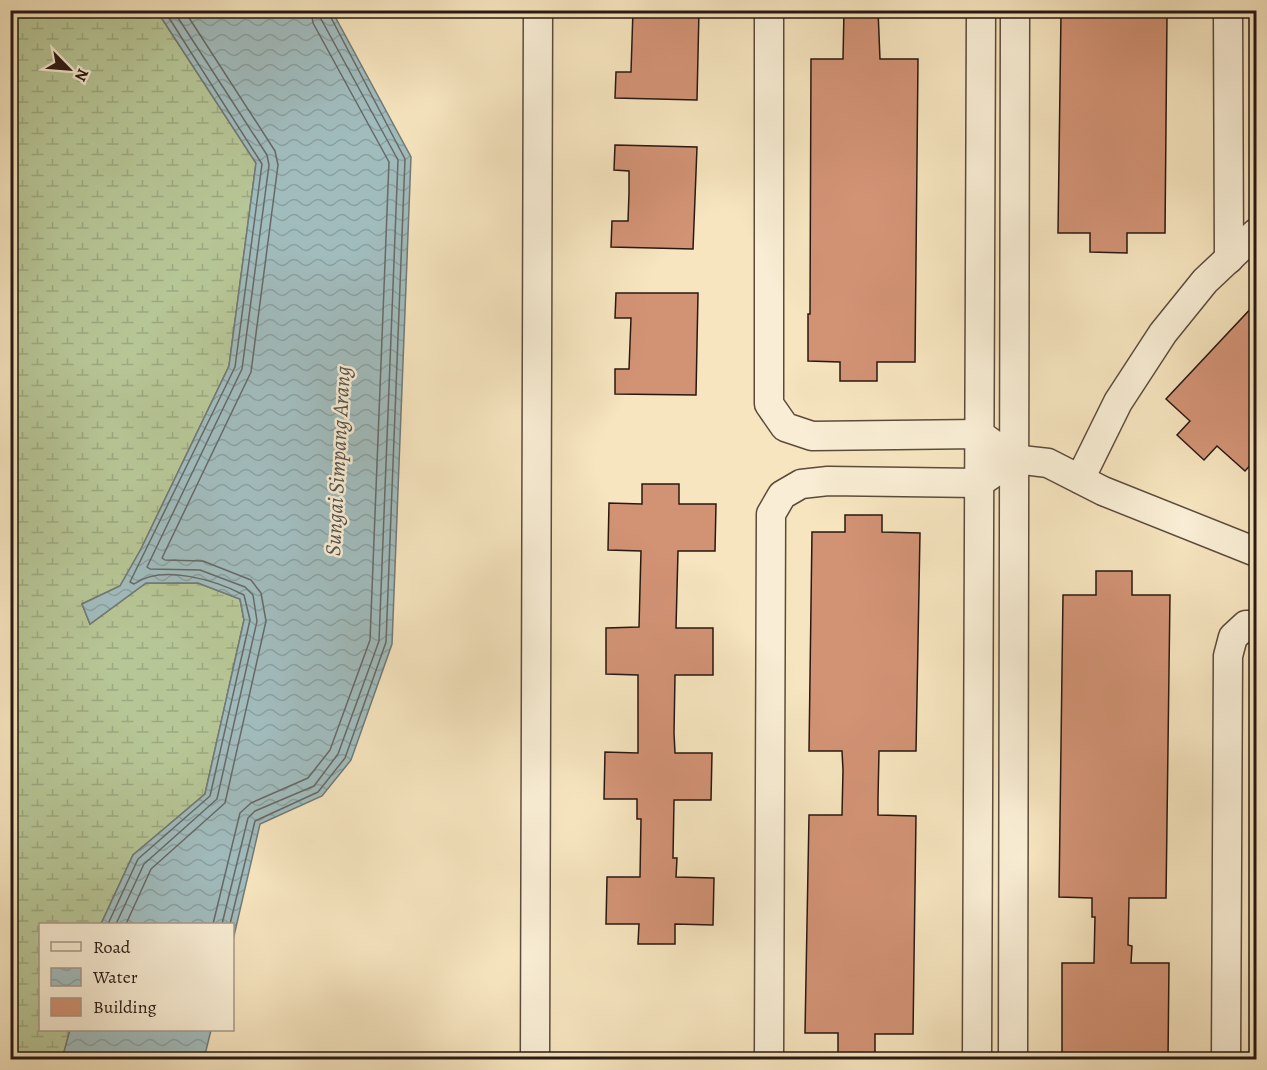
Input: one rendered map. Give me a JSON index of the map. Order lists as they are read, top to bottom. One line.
{"water":["Sungai Simpang Arang"],"legend":["Road","Water","Building"],"north":"bottom right"}
